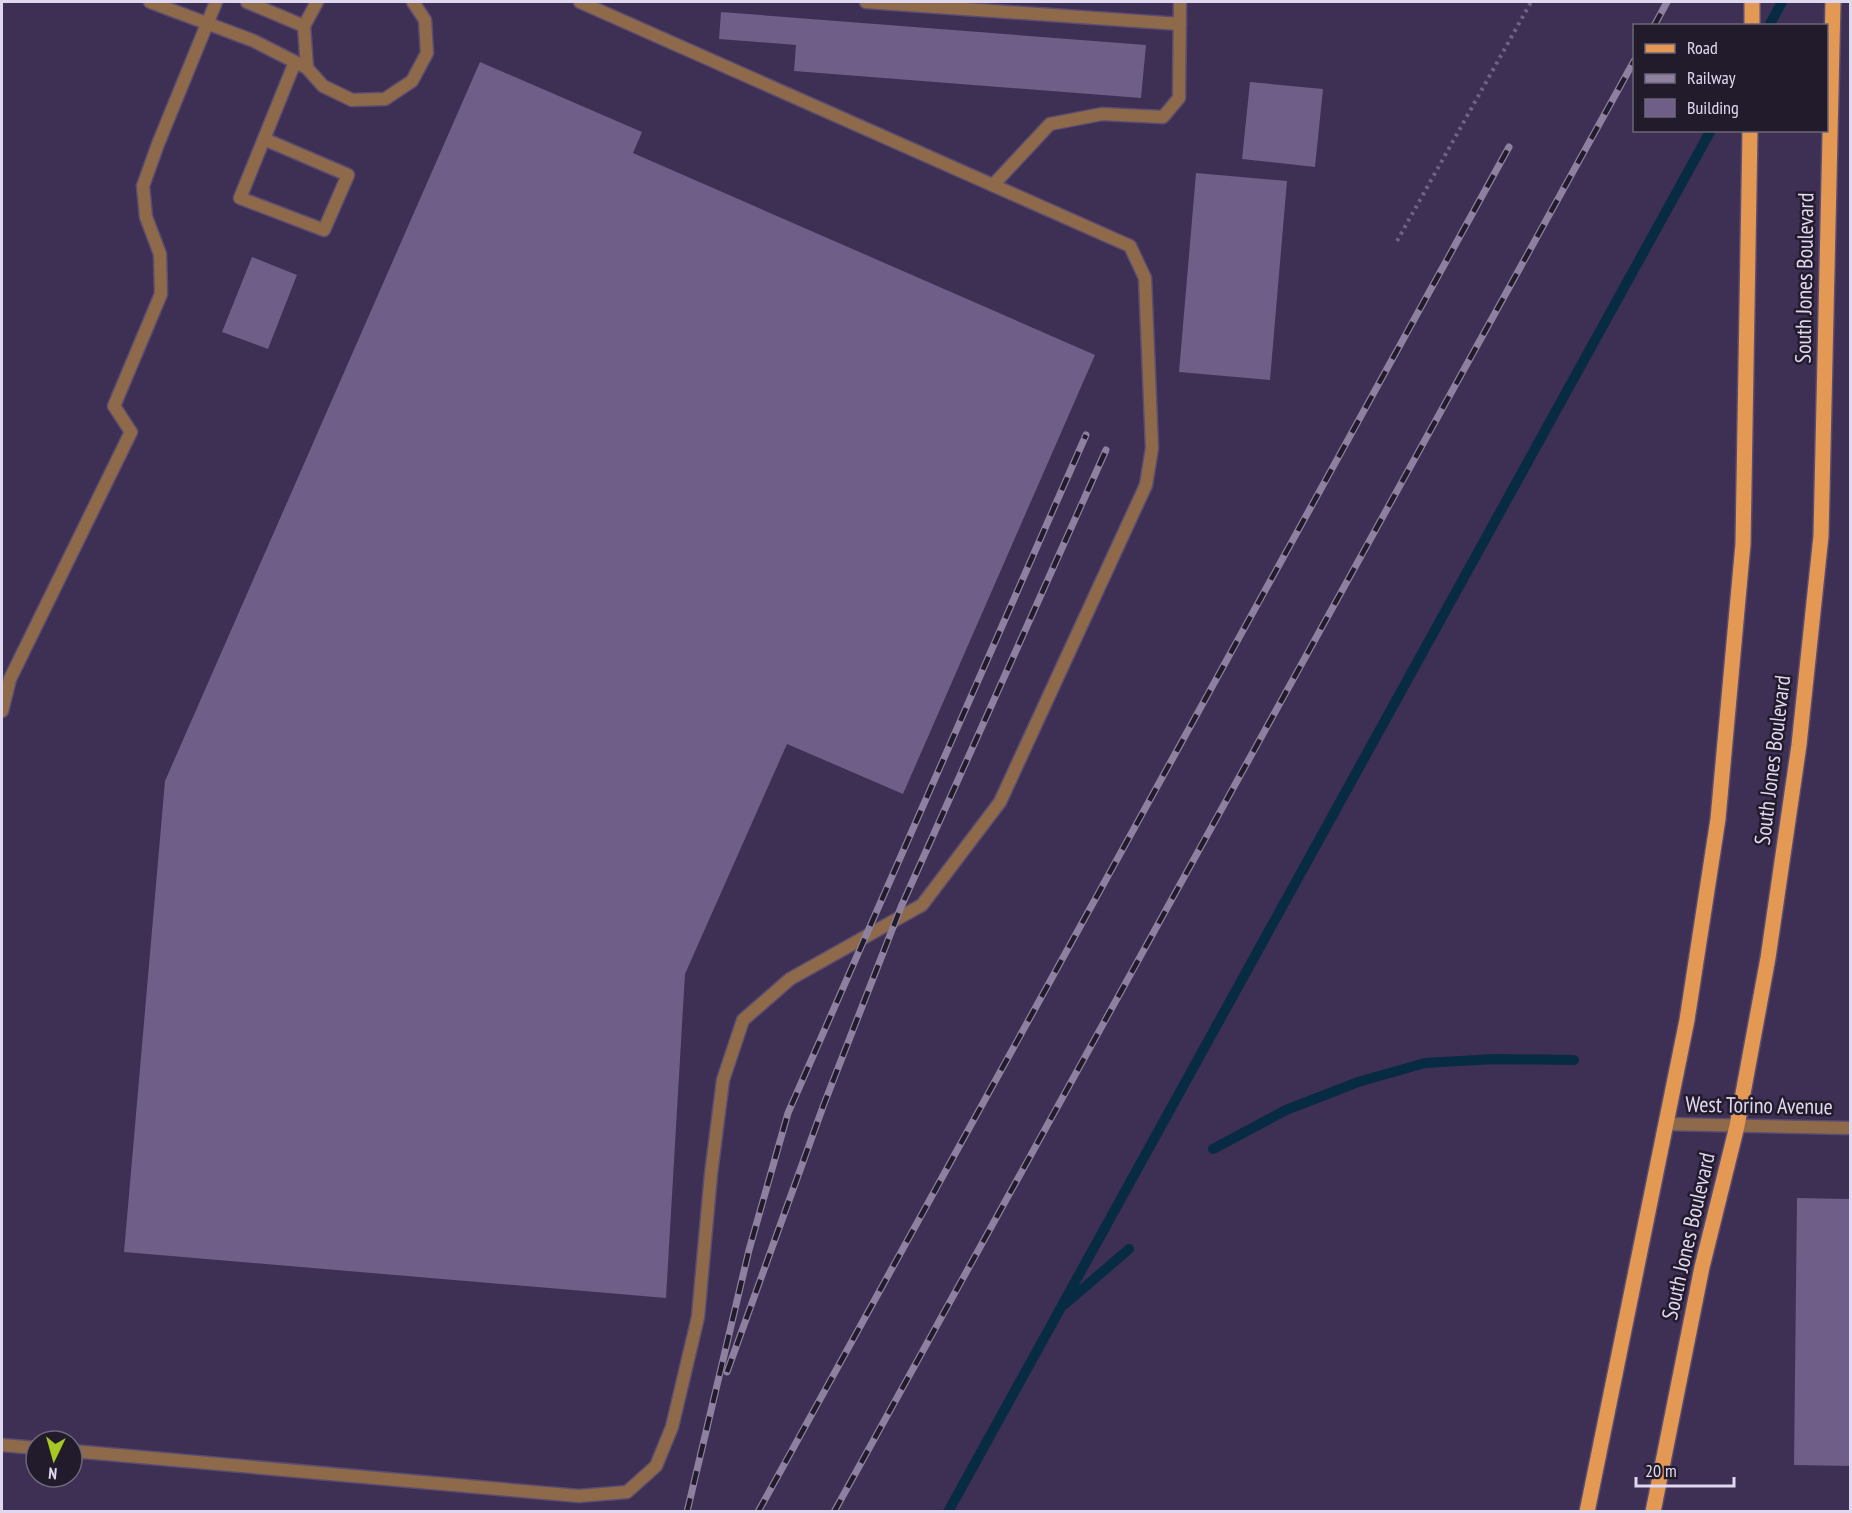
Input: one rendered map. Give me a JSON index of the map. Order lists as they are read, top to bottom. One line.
{"streets":{"main road":["South Jones Boulevard"],"street":["West Torino Avenue"]},"crossings":[["South Jones Boulevard","West Torino Avenue"]],"legend":["Road","Railway","Building"],"scale_bar":"20 m","north":"bottom"}
